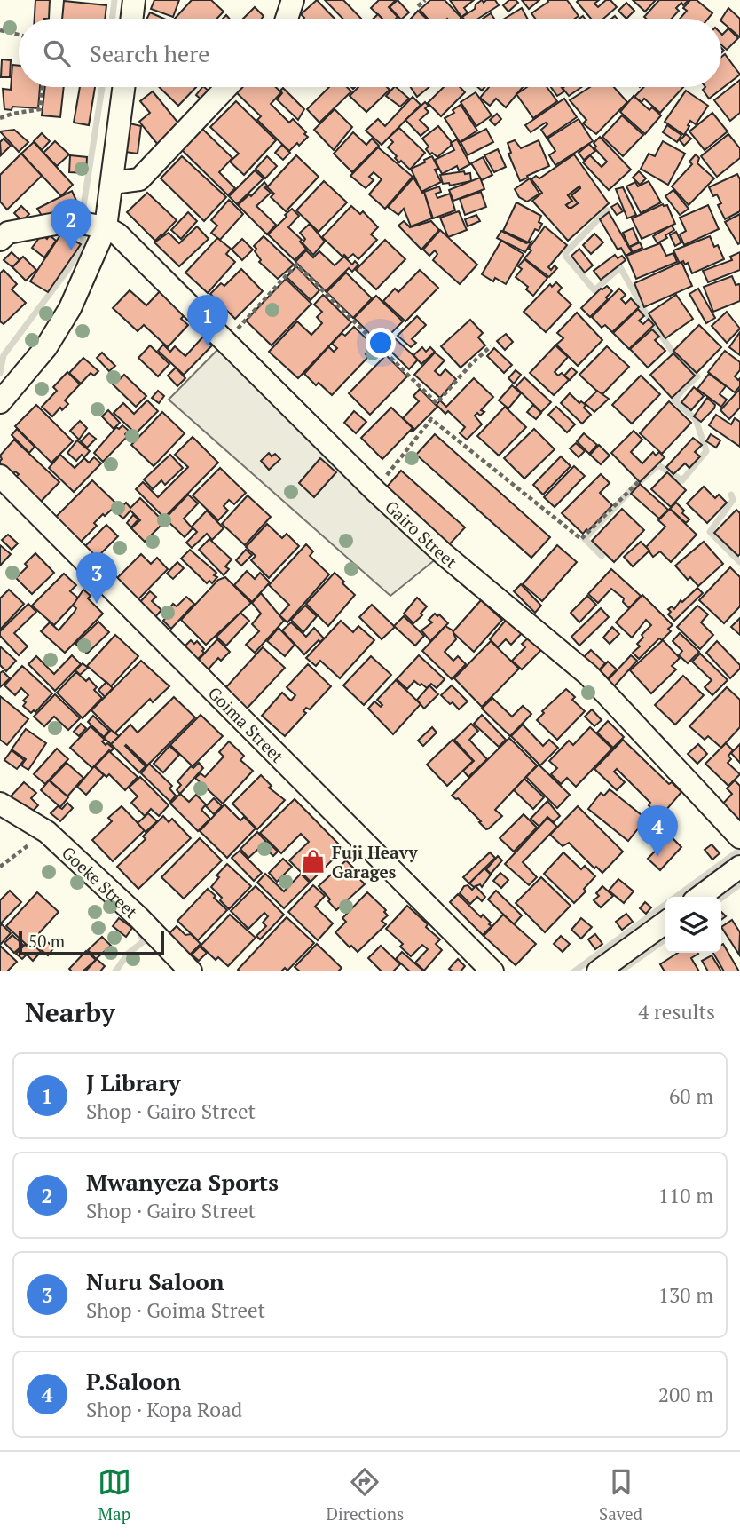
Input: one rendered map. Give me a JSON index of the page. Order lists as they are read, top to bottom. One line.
{"streets":{"street":["Gairo Street","Goima Street","Goeke Street"]},"places":{"shop":["Fuji Heavy Garages"]},"scale_bar":"50 m","page":{"search":"Search here","pins":["2","1","3","4"],"scale":"50 m","heading":["Nearby","4 results"],"list":[{"mark":"1","name":"J Library","note":"Shop · Gairo Street","value":"60 m"},{"mark":"2","name":"Mwanyeza Sports","note":"Shop · Gairo Street","value":"110 m"},{"mark":"3","name":"Nuru Saloon","note":"Shop · Goima Street","value":"130 m"},{"mark":"4","name":"P.Saloon","note":"Shop · Kopa Road","value":"200 m"}],"nav":["Map","Directions","Saved"]}}
